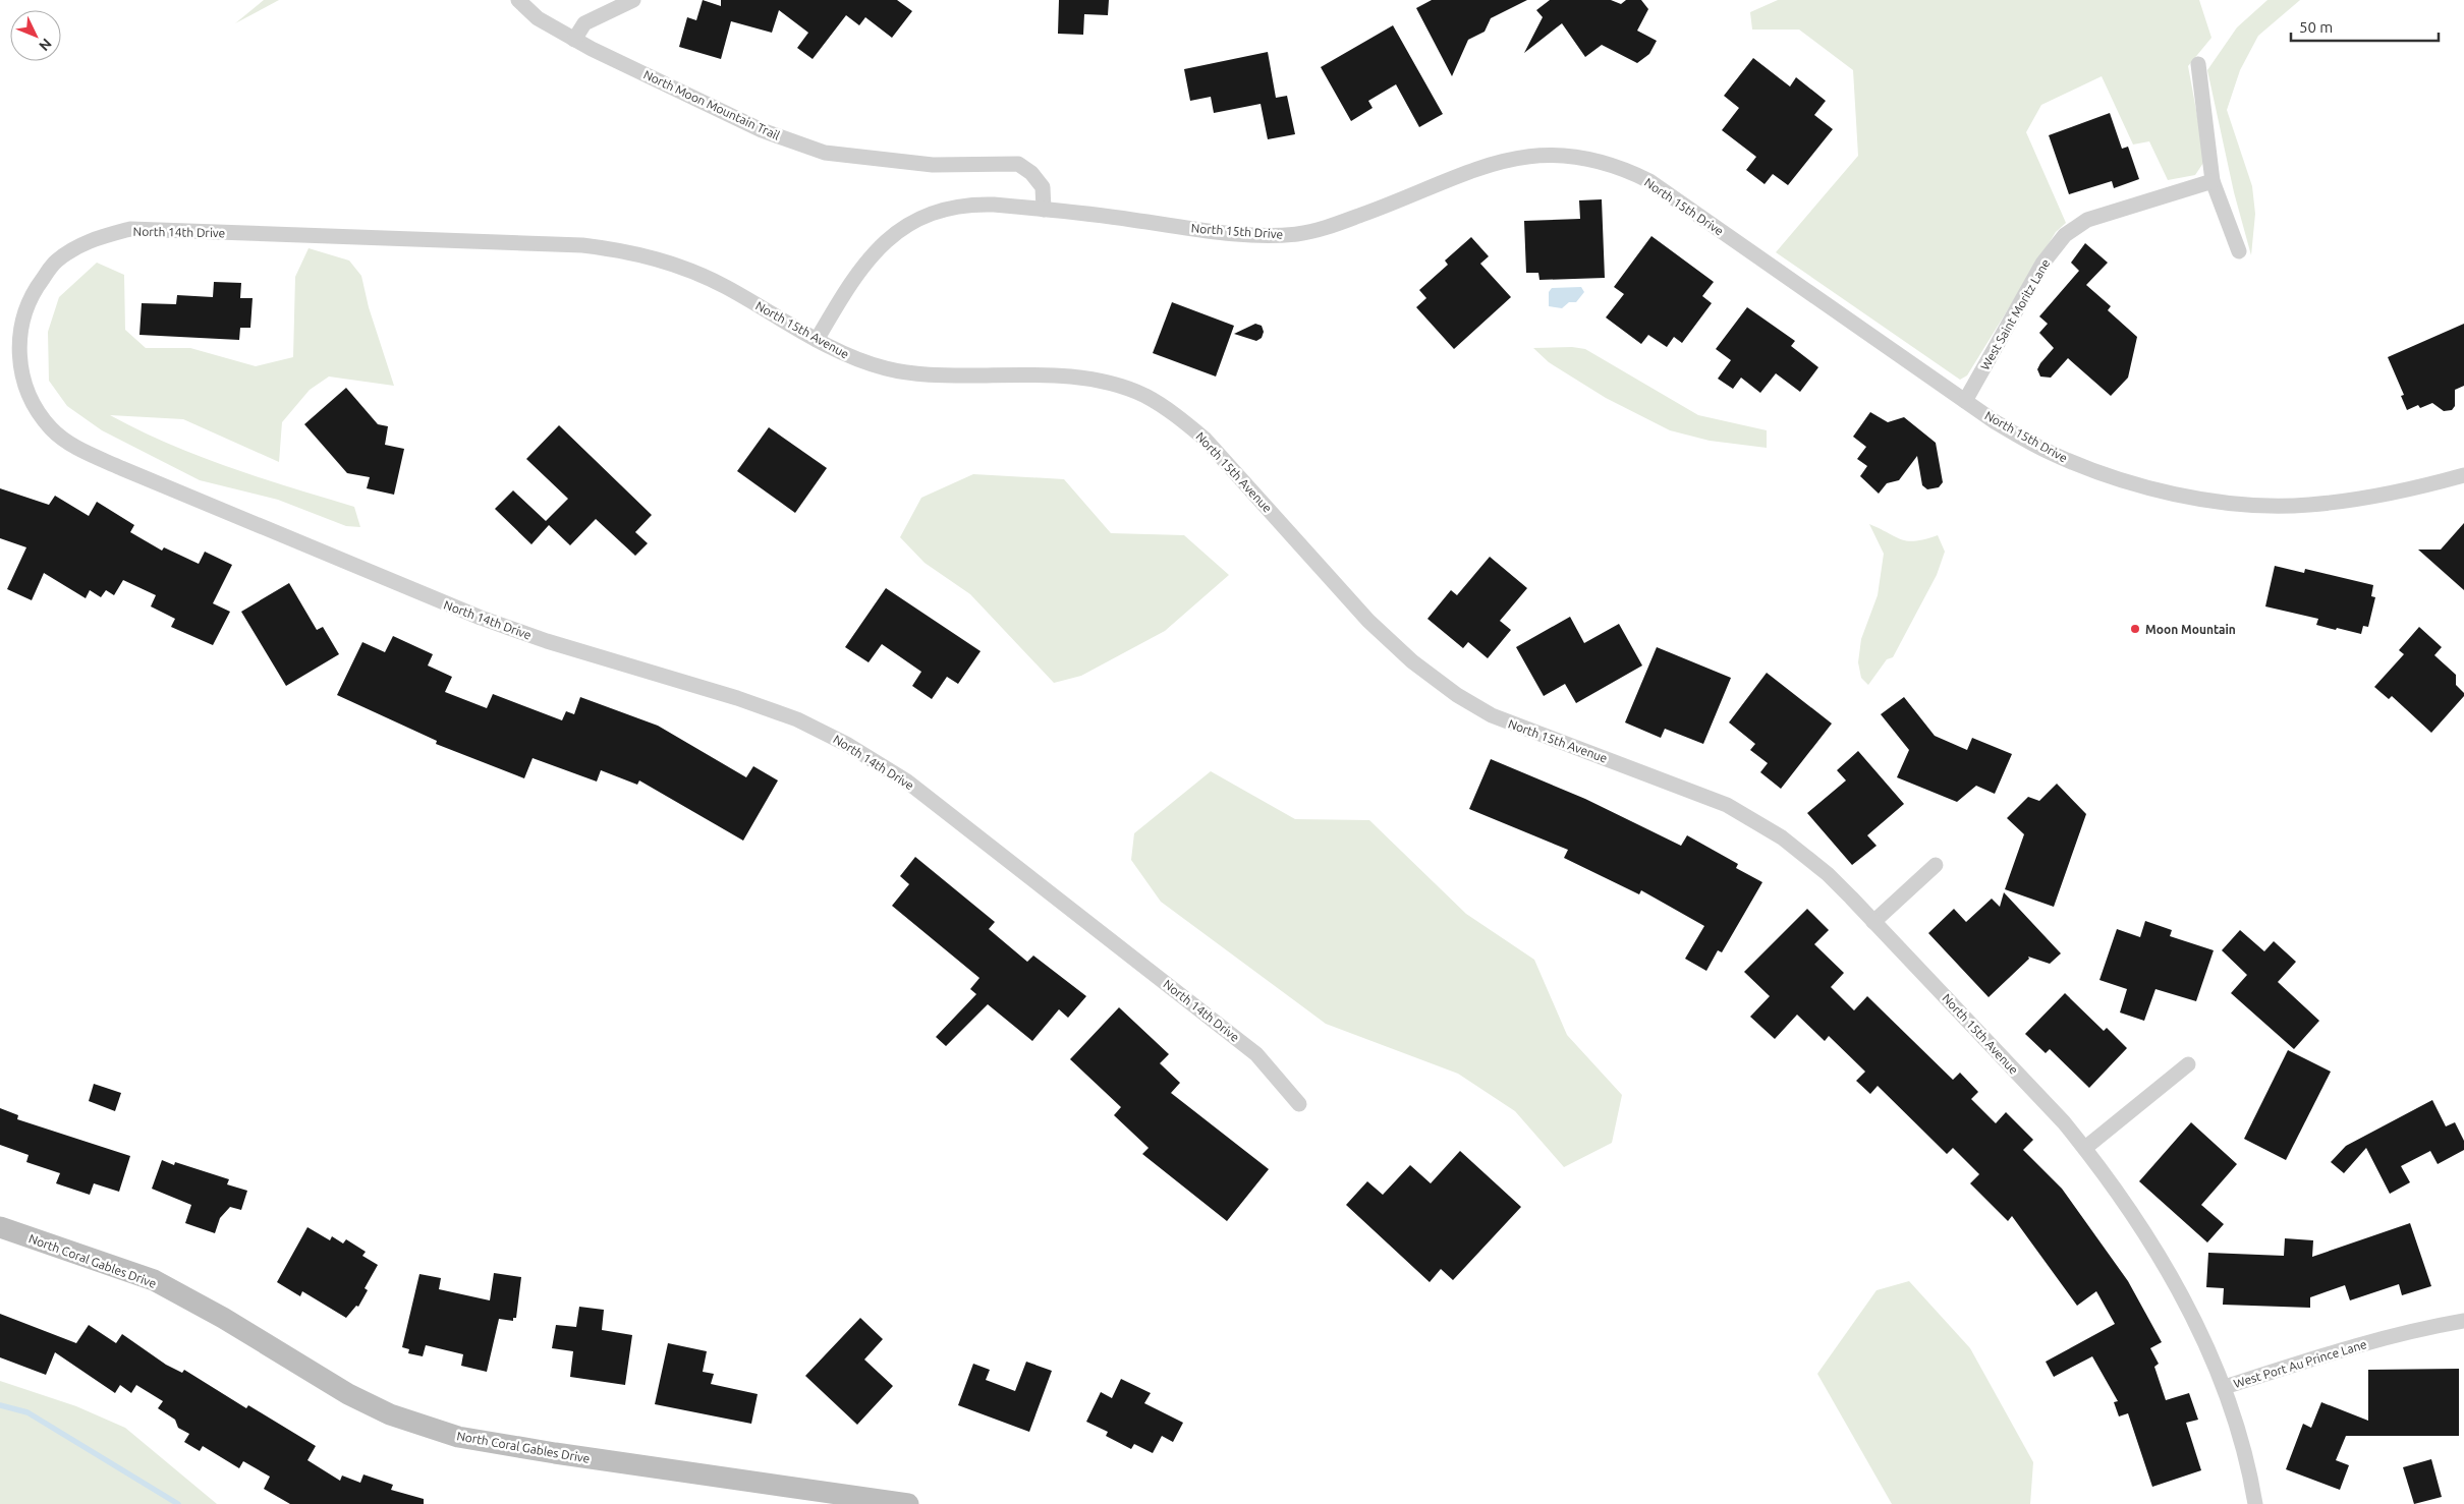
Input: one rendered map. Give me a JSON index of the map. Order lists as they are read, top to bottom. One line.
{"streets":{"street":["North Moon Mountain Trail","North 15th Drive","North 14th Drive","West Saint Moritz Lane","North 15th Avenue","North Coral Gables Drive","West Port Au Prince Lane"]},"crossings":[["North Moon Mountain Trail","North 15th Drive"],["North 15th Drive","West Saint Moritz Lane"],["North 15th Drive","North 15th Avenue"],["North 14th Drive","North 15th Avenue"],["North 15th Avenue","West Port Au Prince Lane"]],"places":["Moon Mountain"],"scale_bar":"50 m","north":"bottom right"}
